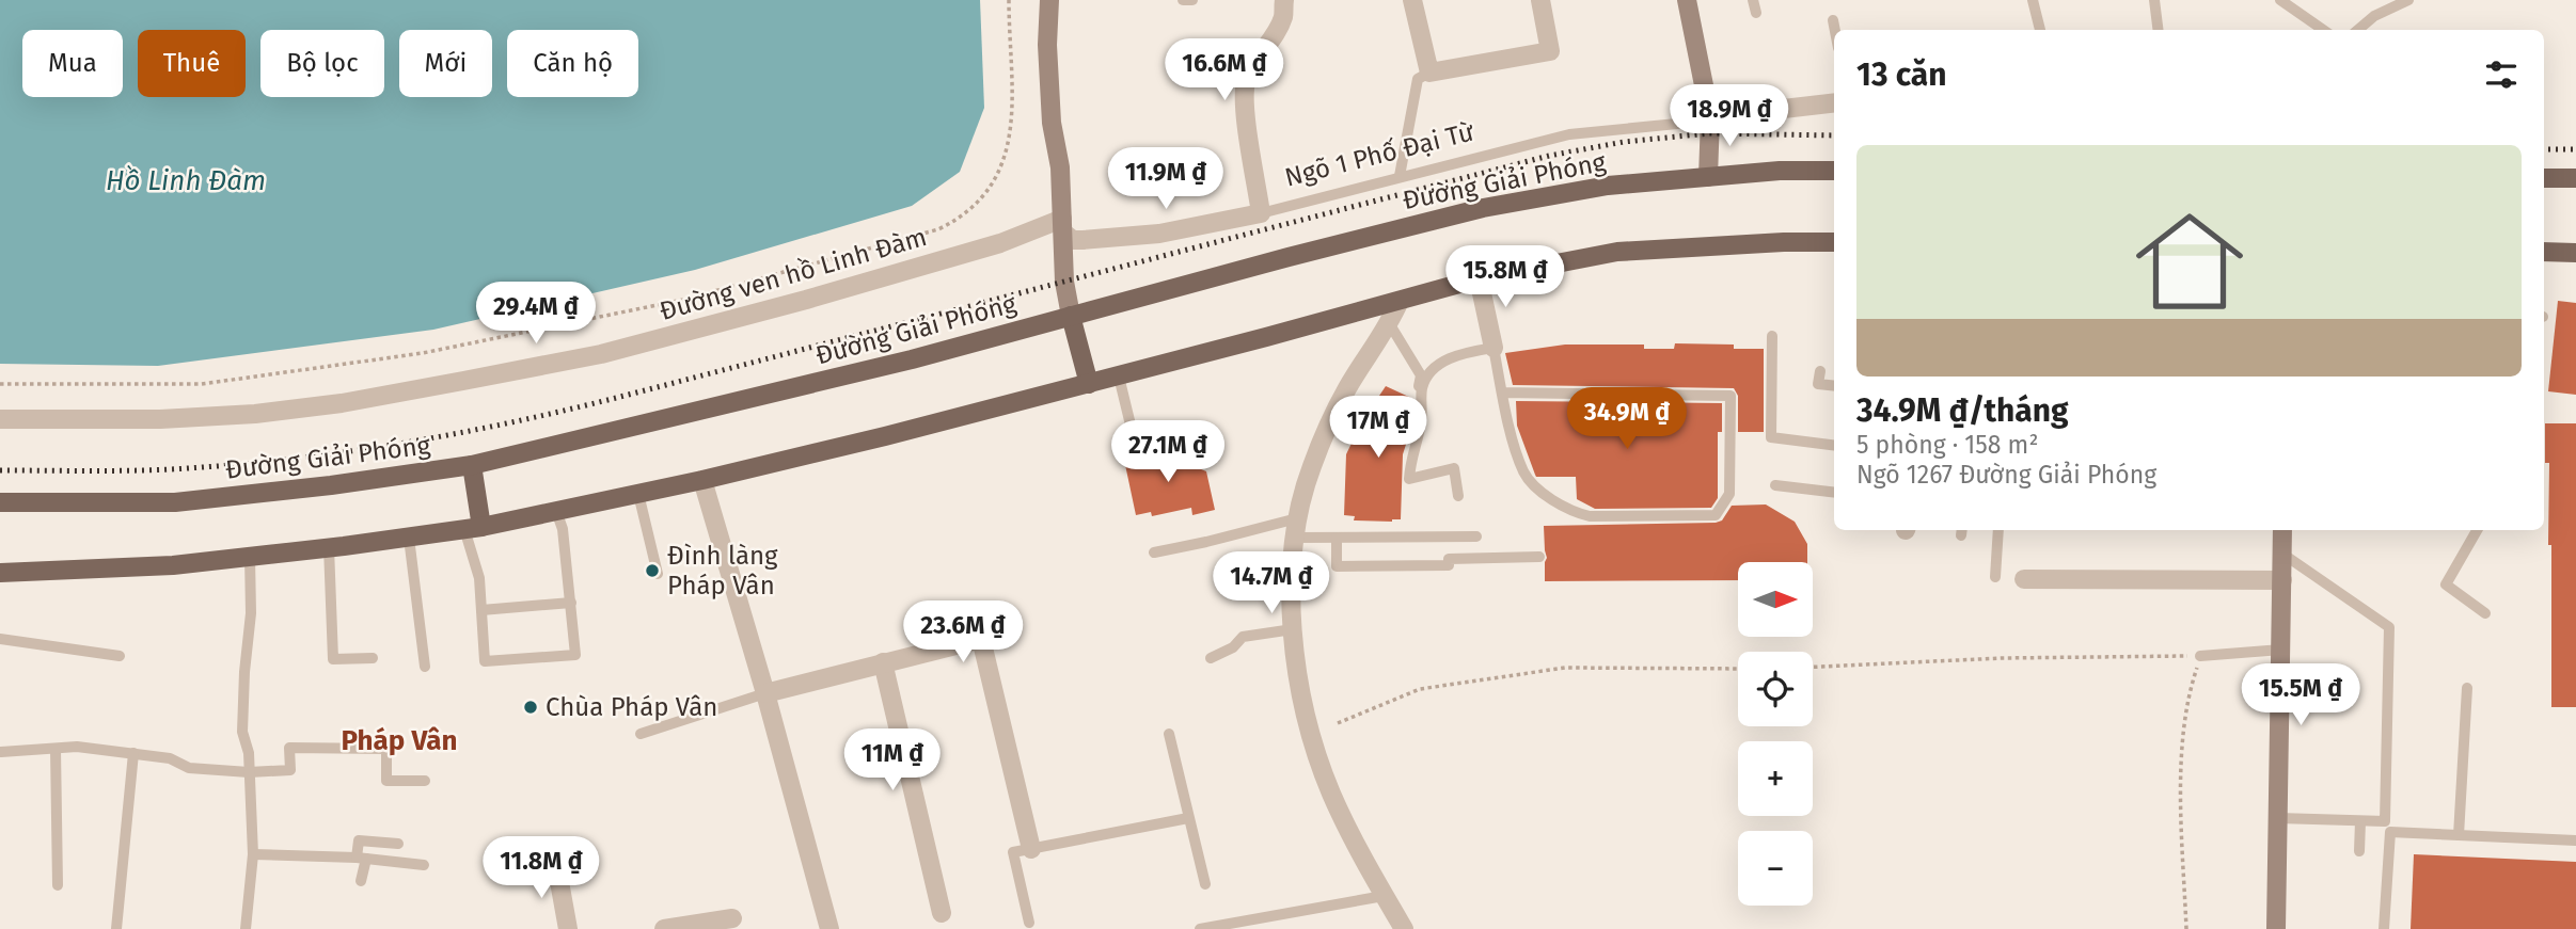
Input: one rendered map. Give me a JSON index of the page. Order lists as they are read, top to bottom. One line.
{"streets":{"main road":["Đường Giải Phóng"],"street":["Ngõ 1 Phố Đại Từ","Đường ven hồ Linh Đàm"]},"crossings":[["Ngõ 1 Phố Đại Từ","Đường ven hồ Linh Đàm"]],"districts":["Pháp Vân"],"water":["Hồ Linh Đàm"],"places":["Đình làng Pháp Vân","Chùa Pháp Vân"],"north":"right","page":{"chip":["Mua","Thuê","Bộ lọc","Mới","Căn hộ"],"heading":"13 căn","price":["16.6M ₫","18.9M ₫","11.9M ₫","15.8M ₫","29.4M ₫","34.9M ₫","17M ₫","27.1M ₫","14.7M ₫","23.6M ₫","15.5M ₫","11M ₫","11.8M ₫"],"list":[{"name":"34.9M ₫/tháng","note":"5 phòng · 158 m² · Ngõ 1267 Đường Giải Phóng"}],"map_buttons":["+","−"]}}
